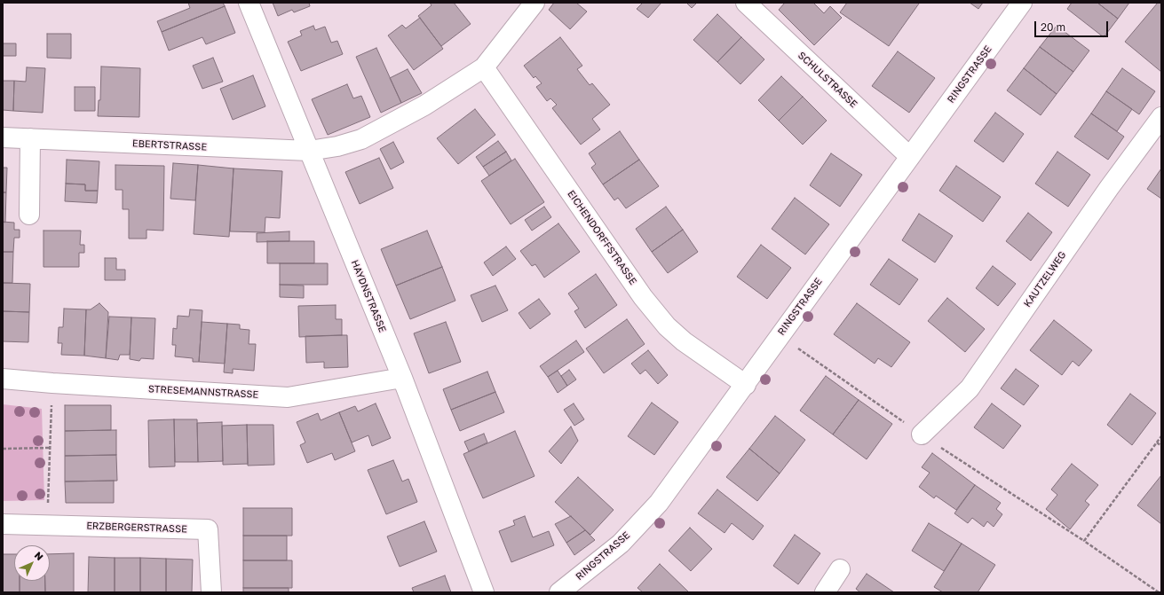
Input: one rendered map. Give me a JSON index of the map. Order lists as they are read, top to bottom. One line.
{"streets":{"street":["RINGSTRASSE","SCHULSTRASSE","EBERTSTRASSE","EICHENDORFFSTRASSE","KAUTZELWEG","HAYDNSTRASSE","STRESEMANNSTRASSE","ERZBERGERSTRASSE"]},"crossings":[["RINGSTRASSE","SCHULSTRASSE"],["RINGSTRASSE","EICHENDORFFSTRASSE"],["EBERTSTRASSE","EICHENDORFFSTRASSE"],["EBERTSTRASSE","HAYDNSTRASSE"],["HAYDNSTRASSE","STRESEMANNSTRASSE"]],"scale_bar":"20 m","north":"top right"}
